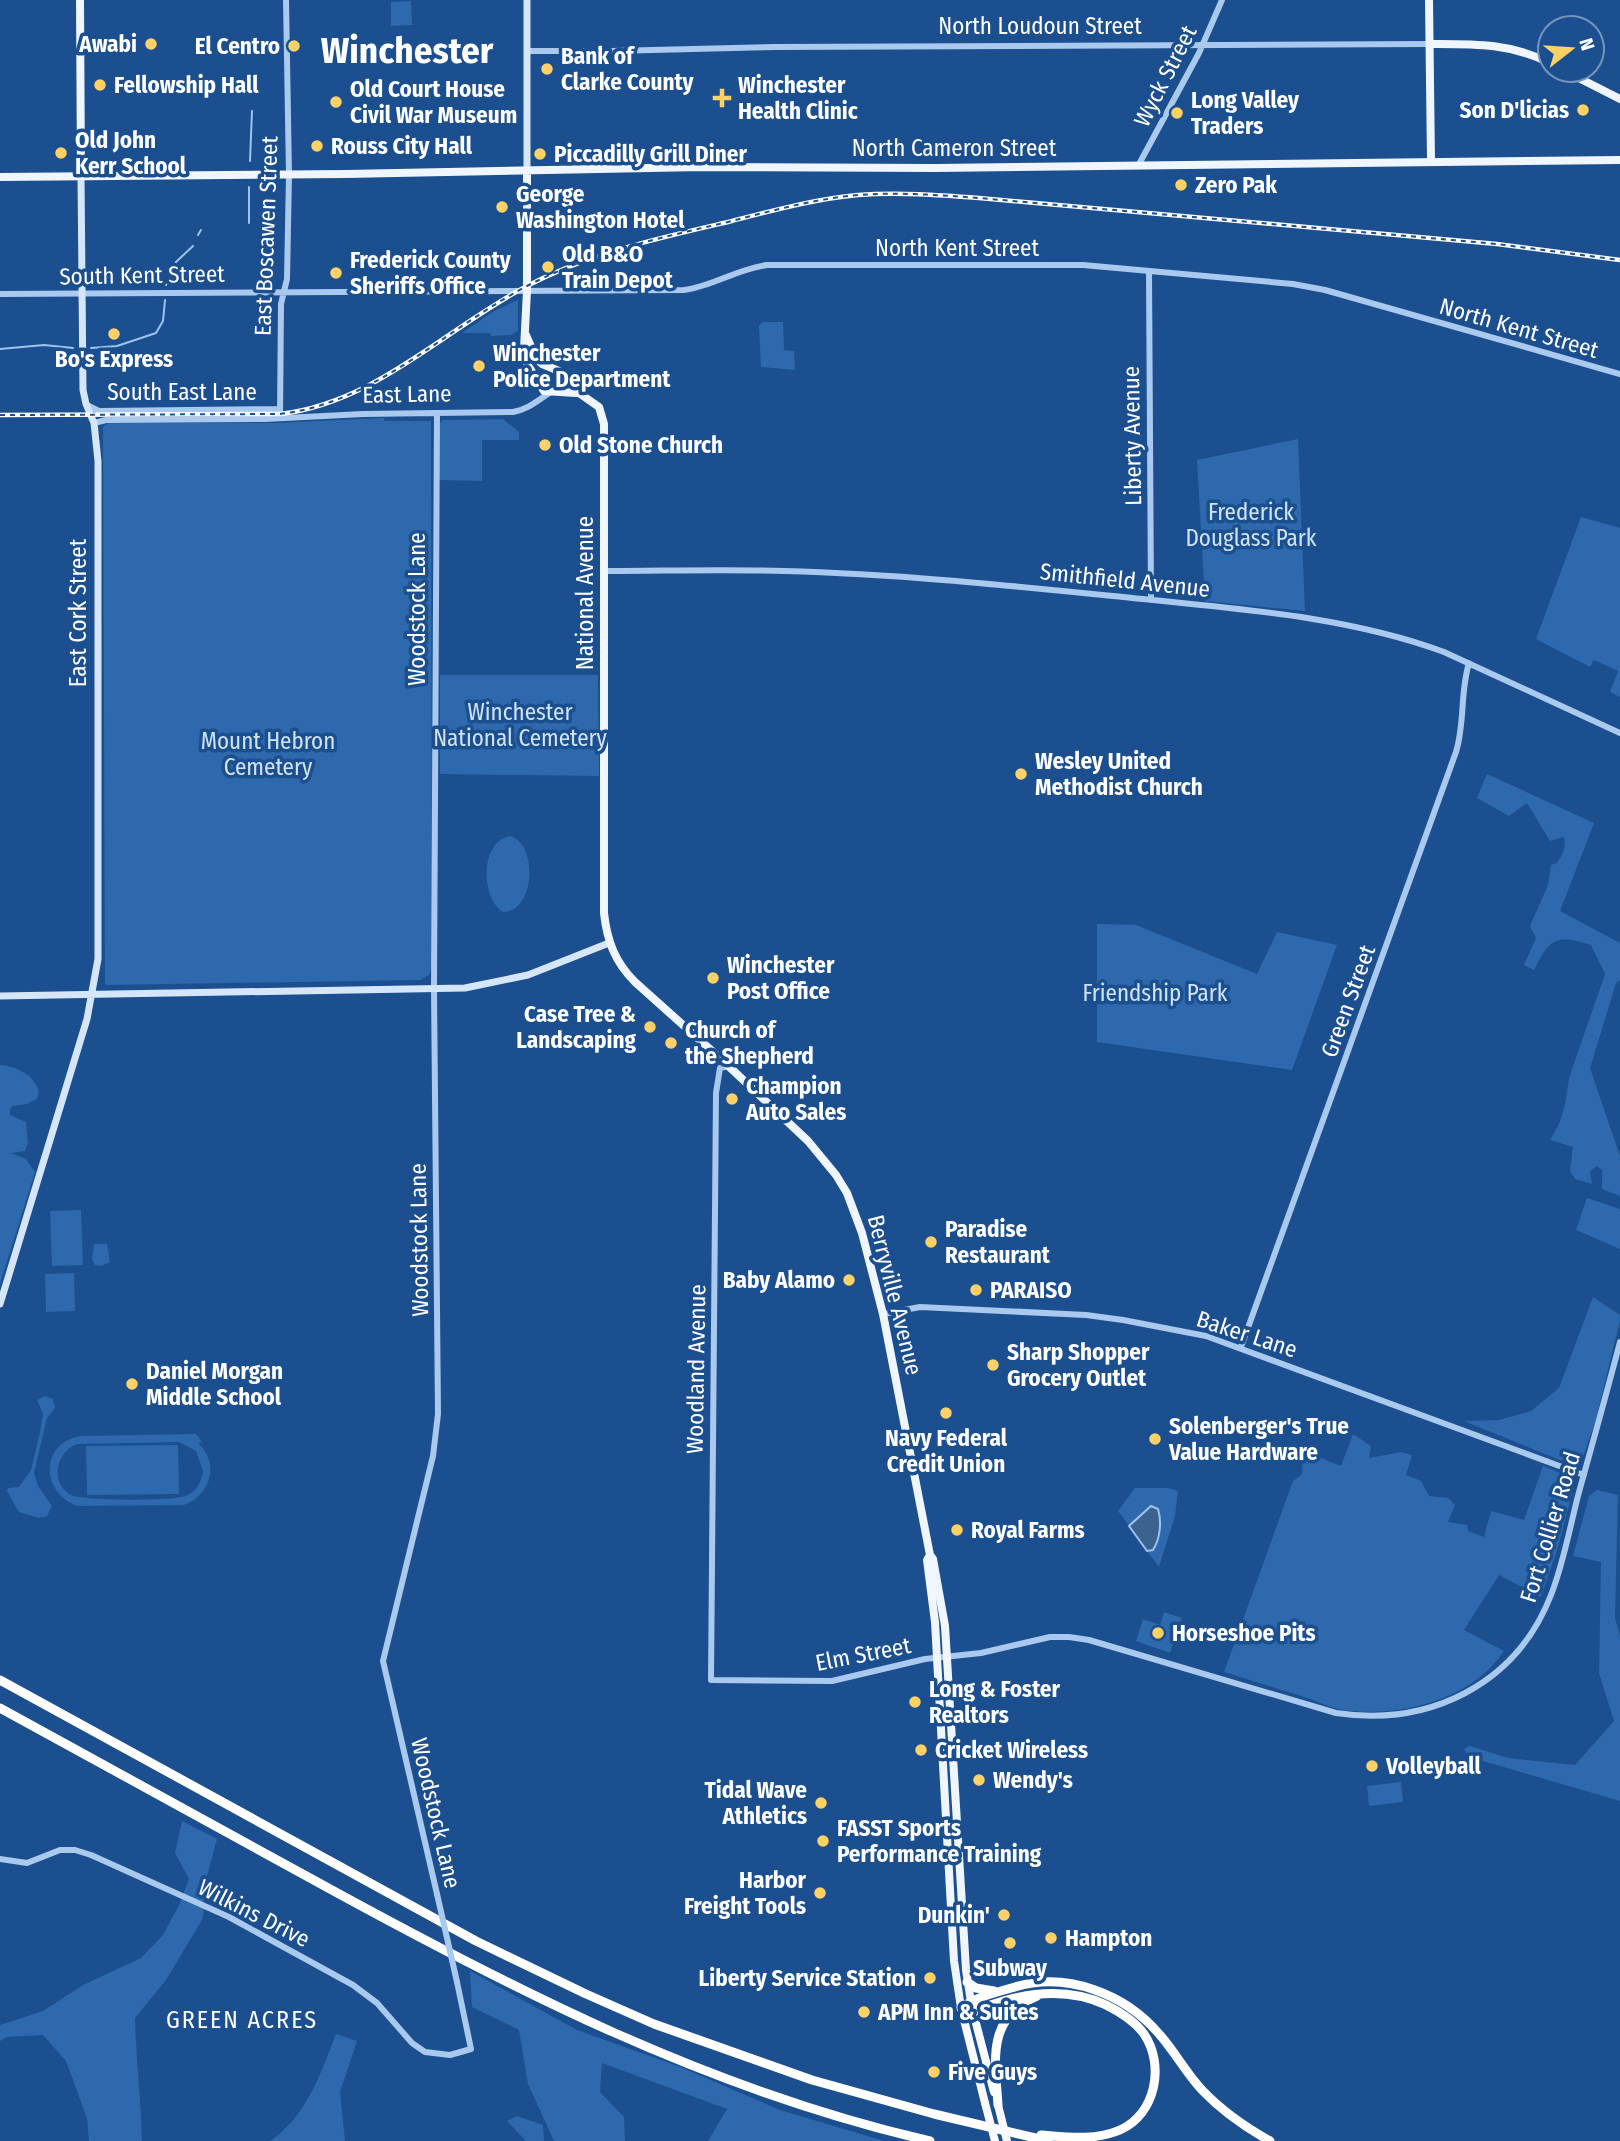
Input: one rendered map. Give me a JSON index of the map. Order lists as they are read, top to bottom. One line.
{"streets":{"highway":["Berryville Avenue"],"main road":["North Loudoun Street","North Cameron Street","National Avenue","East Cork Street"],"street":["Wyck Street","East Boscawen Street","North Kent Street","South Kent Street","South East Lane","East Lane","Liberty Avenue","Smithfield Avenue","Woodstock Lane","Green Street","Baker Lane","Woodland Avenue","Fort Collier Road","Elm Street","Wilkins Drive"]},"crossings":[["North Loudoun Street","Wyck Street"],["Wyck Street","North Cameron Street"],["North Cameron Street","East Boscawen Street"],["North Cameron Street","East Cork Street"],["East Boscawen Street","North Kent Street"],["East Boscawen Street","South Kent Street"],["East Boscawen Street","South East Lane"],["East Boscawen Street","East Lane"],["North Kent Street","South Kent Street"],["North Kent Street","Liberty Avenue"],["South Kent Street","East Cork Street"],["South East Lane","East Lane"],["South East Lane","East Cork Street"],["East Lane","Woodstock Lane"],["Liberty Avenue","Smithfield Avenue"],["Smithfield Avenue","National Avenue"],["Smithfield Avenue","Green Street"],["National Avenue","Berryville Avenue"],["Woodstock Lane","Wilkins Drive"],["Green Street","Baker Lane"],["Berryville Avenue","Baker Lane"],["Berryville Avenue","Woodland Avenue"],["Berryville Avenue","Fort Collier Road"],["Berryville Avenue","Elm Street"],["Baker Lane","Fort Collier Road"],["Woodland Avenue","Elm Street"],["Fort Collier Road","Elm Street"]],"districts":["Winchester","GREEN ACRES"],"parks":["Frederick Douglass Park","Winchester National Cemetery","Mount Hebron Cemetery","Friendship Park"],"places":{"other":["Awabi","El Centro","Bank of Clarke County","Fellowship Hall","Old Court House Civil War Museum","Son D'licias","Long Valley Traders","Rouss City Hall","Old John Kerr School","Piccadilly Grill Diner","Zero Pak","George Washington Hotel","Old B&O Train Depot","Frederick County Sheriffs Office","Bo's Express","Winchester Police Department","Old Stone Church","Wesley United Methodist Church","Winchester Post Office","Case Tree & Landscaping","Church of the Shepherd","Champion Auto Sales","Paradise Restaurant","Baby Alamo","PARAISO","Sharp Shopper Grocery Outlet","Daniel Morgan Middle School","Navy Federal Credit Union","Solenberger's True Value Hardware","Royal Farms","Horseshoe Pits","Long & Foster Realtors","Cricket Wireless","Volleyball","Wendy's","Tidal Wave Athletics","FASST Sports Performance Training","Harbor Freight Tools","Dunkin'","Hampton","Subway","Liberty Service Station","APM Inn & Suites","Five Guys"],"health":["Winchester Health Clinic"]},"north":"right"}
